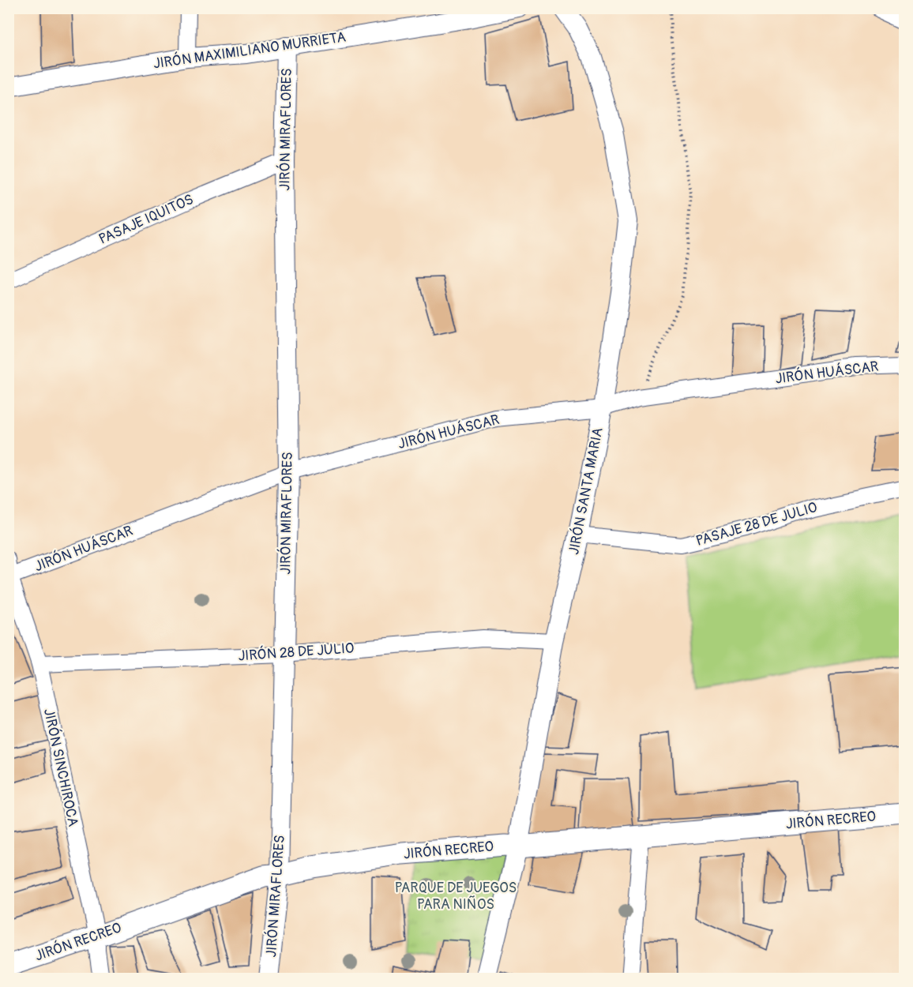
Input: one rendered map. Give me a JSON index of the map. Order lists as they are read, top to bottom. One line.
{"streets":{"main road":["JIRÓN RECREO"],"street":["JIRÓN MAXIMILIANO MURRIETA","JIRÓN MIRAFLORES","PASAJE IQUITOS","JIRÓN HUÁSCAR","JIRÓN SANTA MARIA","PASAJE 28 DE JULIO","JIRÓN 28 DE JULIO","JIRÓN SINCHIROCA"]},"crossings":[["JIRÓN MAXIMILIANO MURRIETA","JIRÓN MIRAFLORES"],["JIRÓN MIRAFLORES","PASAJE IQUITOS"],["JIRÓN MIRAFLORES","JIRÓN HUÁSCAR"],["JIRÓN MIRAFLORES","JIRÓN 28 DE JULIO"],["JIRÓN MIRAFLORES","JIRÓN RECREO"],["JIRÓN HUÁSCAR","JIRÓN SANTA MARIA"],["JIRÓN HUÁSCAR","JIRÓN SINCHIROCA"],["JIRÓN SANTA MARIA","PASAJE 28 DE JULIO"],["JIRÓN SANTA MARIA","JIRÓN 28 DE JULIO"],["JIRÓN SANTA MARIA","JIRÓN RECREO"],["JIRÓN 28 DE JULIO","JIRÓN SINCHIROCA"],["JIRÓN SINCHIROCA","JIRÓN RECREO"]],"parks":["PARQUE DE JUEGOS PARA NIÑOS"]}
